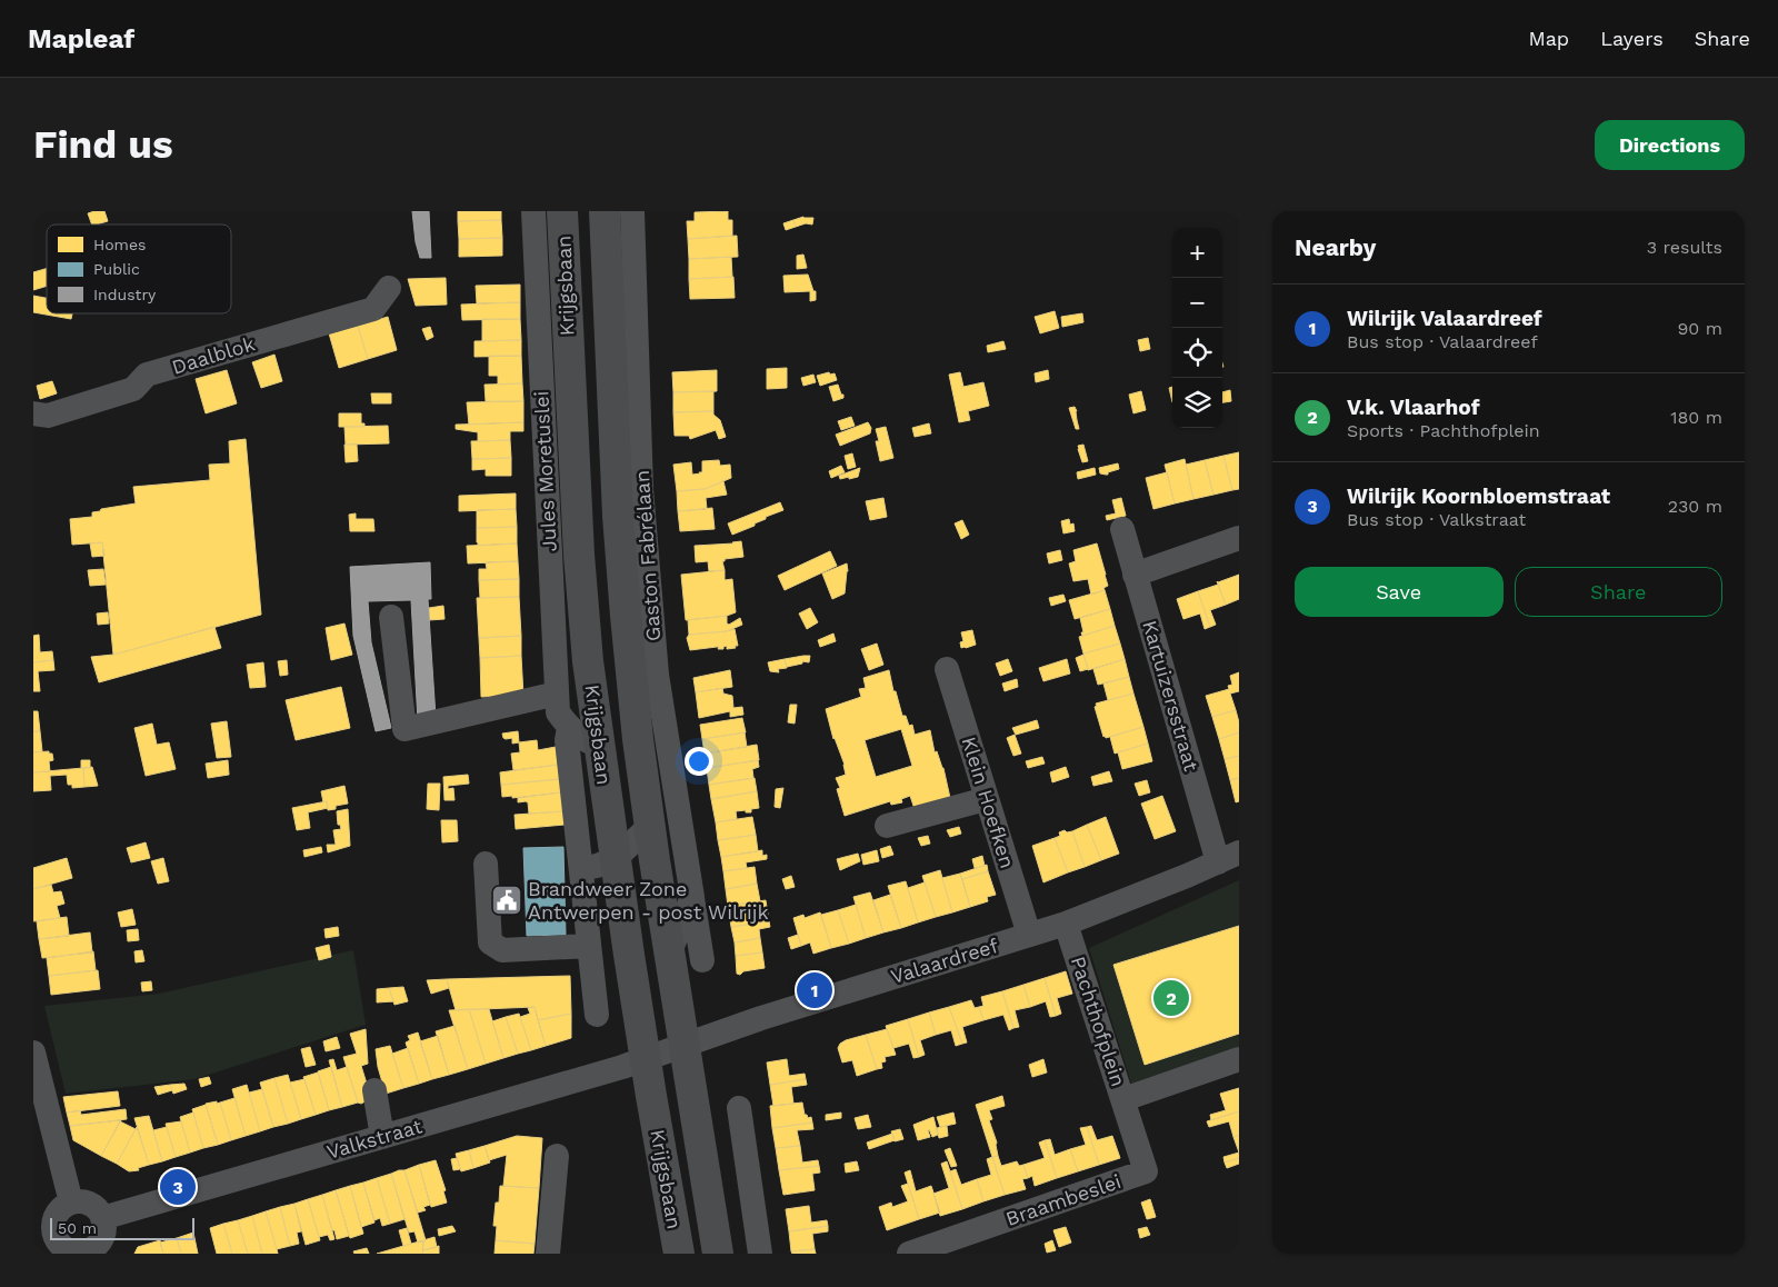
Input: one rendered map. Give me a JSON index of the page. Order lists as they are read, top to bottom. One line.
{"streets":{"main road":["Krijgsbaan"],"street":["Daalblok","Jules Moretuslei","Gaston Fabrélaan","Kartuizersstraat","Klein Hoefken","Valaardreef","Pachthofplein","Valkstraat","Braambeslei"]},"crossings":[["Krijgsbaan","Valaardreef"],["Krijgsbaan","Valkstraat"],["Kartuizersstraat","Valaardreef"],["Klein Hoefken","Valaardreef"],["Valaardreef","Pachthofplein"],["Valaardreef","Valkstraat"],["Pachthofplein","Braambeslei"]],"places":{"public building":["Brandweer Zone Antwerpen - post Wilrijk"]},"legend":["Homes","Public","Industry"],"scale_bar":"50 m","page":{"header":"Mapleaf","nav":["Map","Layers","Share"],"buttons":["Directions",["Save","Share"]],"title":"Find us","heading":["Nearby","3 results"],"map_buttons":["+","−"],"list":[{"mark":"1","name":"Wilrijk Valaardreef","note":"Bus stop · Valaardreef","value":"90 m"},{"mark":"2","name":"V.k. Vlaarhof","note":"Sports · Pachthofplein","value":"180 m"},{"mark":"3","name":"Wilrijk Koornbloemstraat","note":"Bus stop · Valkstraat","value":"230 m"}],"pins":["1","2","3"],"scale":"50 m"}}
